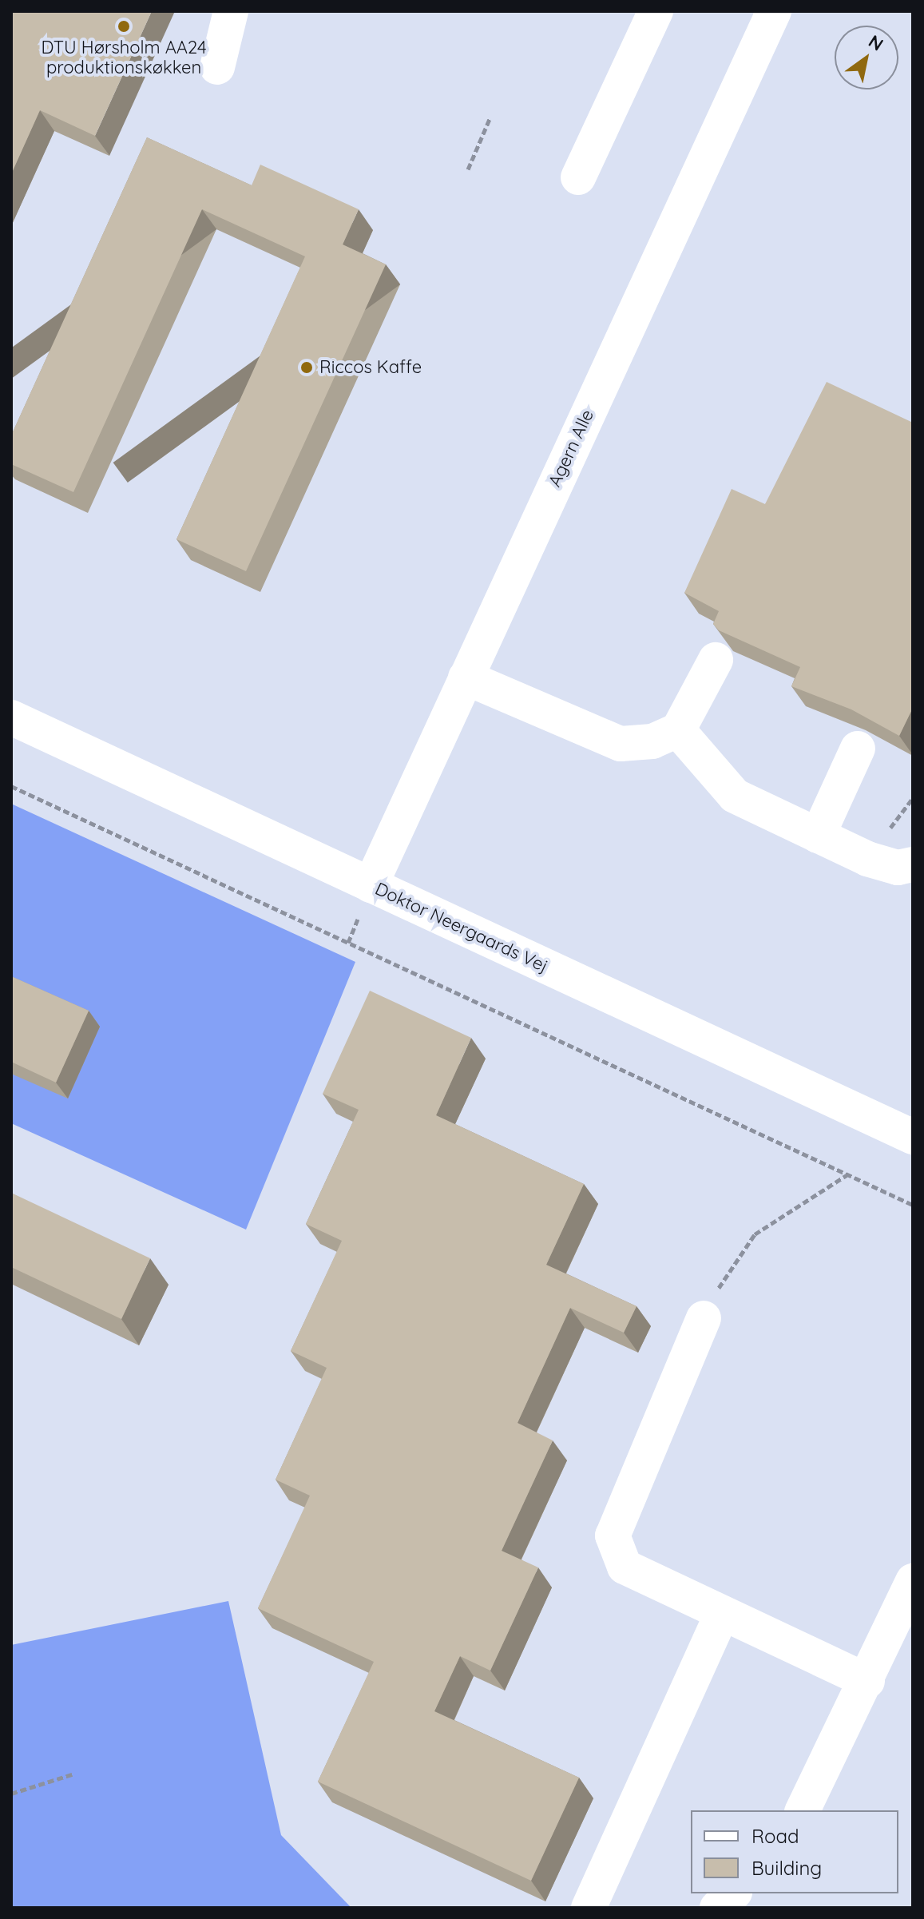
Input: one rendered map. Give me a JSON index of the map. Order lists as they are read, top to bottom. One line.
{"streets":{"street":["Agern Alle","Doktor Neergaards Vej"]},"crossings":[["Agern Alle","Doktor Neergaards Vej"]],"places":["DTU Hørsholm AA24 produktionskøkken","Riccos Kaffe"],"legend":["Road","Building"],"north":"top right"}
